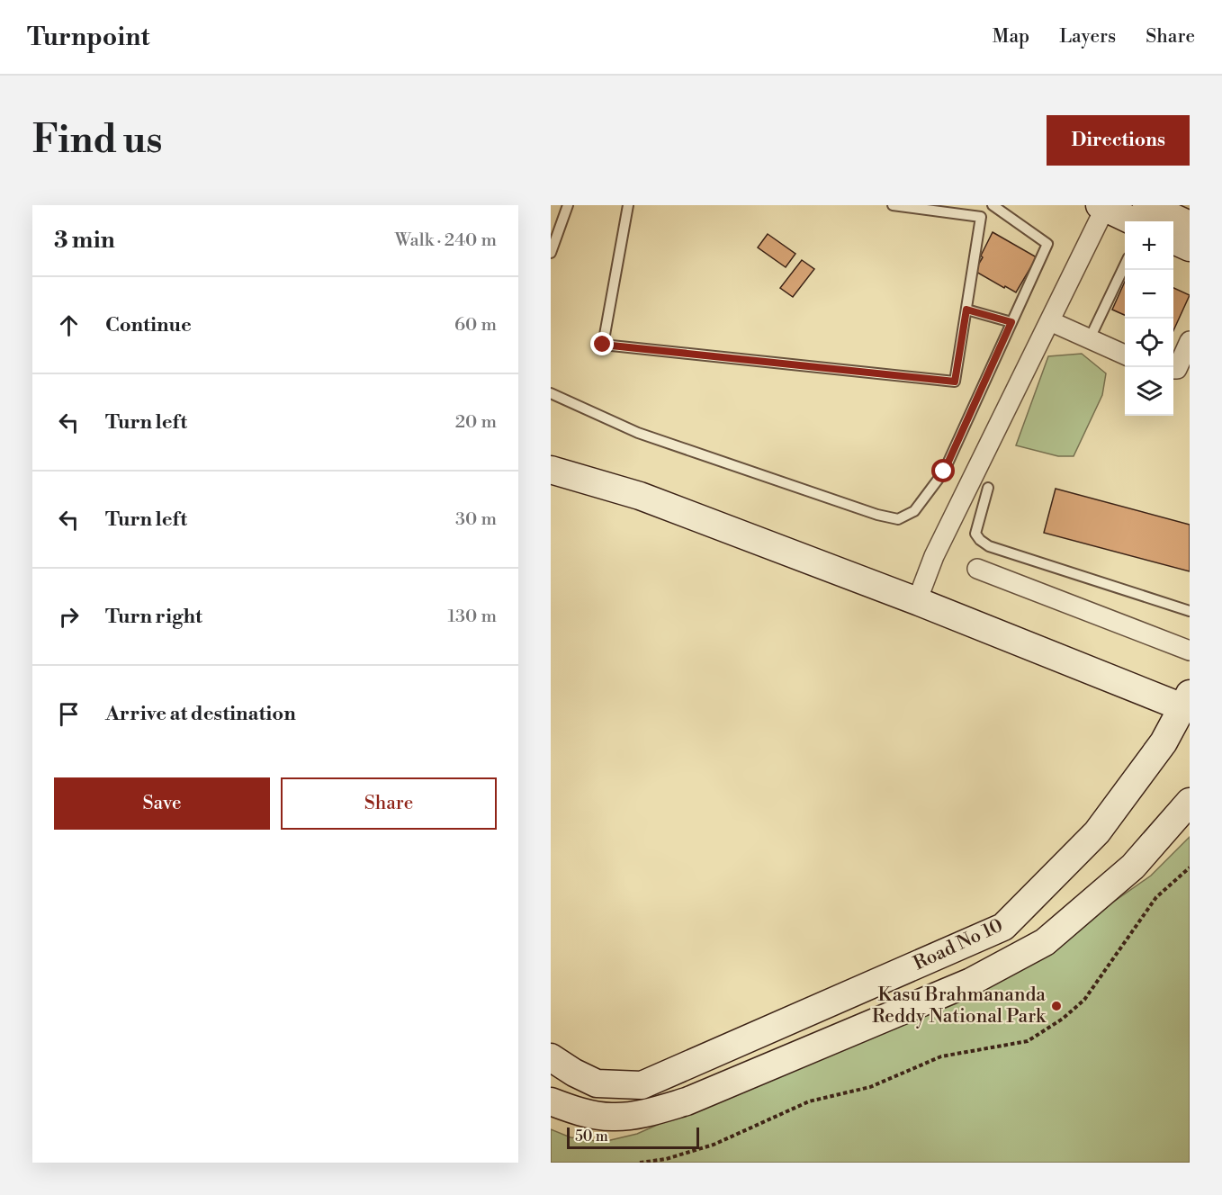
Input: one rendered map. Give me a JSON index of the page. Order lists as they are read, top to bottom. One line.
{"streets":{"main road":["Road No 10"]},"places":["Kasu Brahmananda Reddy National Park"],"scale_bar":"50 m","page":{"header":"Turnpoint","nav":["Map","Layers","Share"],"buttons":["Directions",["Save","Share"]],"title":"Find us","heading":["3 min","Walk · 240 m"],"map_buttons":["+","−"],"list":[["Continue","60 m"],["Turn left","20 m"],["Turn left","30 m"],["Turn right","130 m"],"Arrive at destination"],"scale":"50 m"}}
